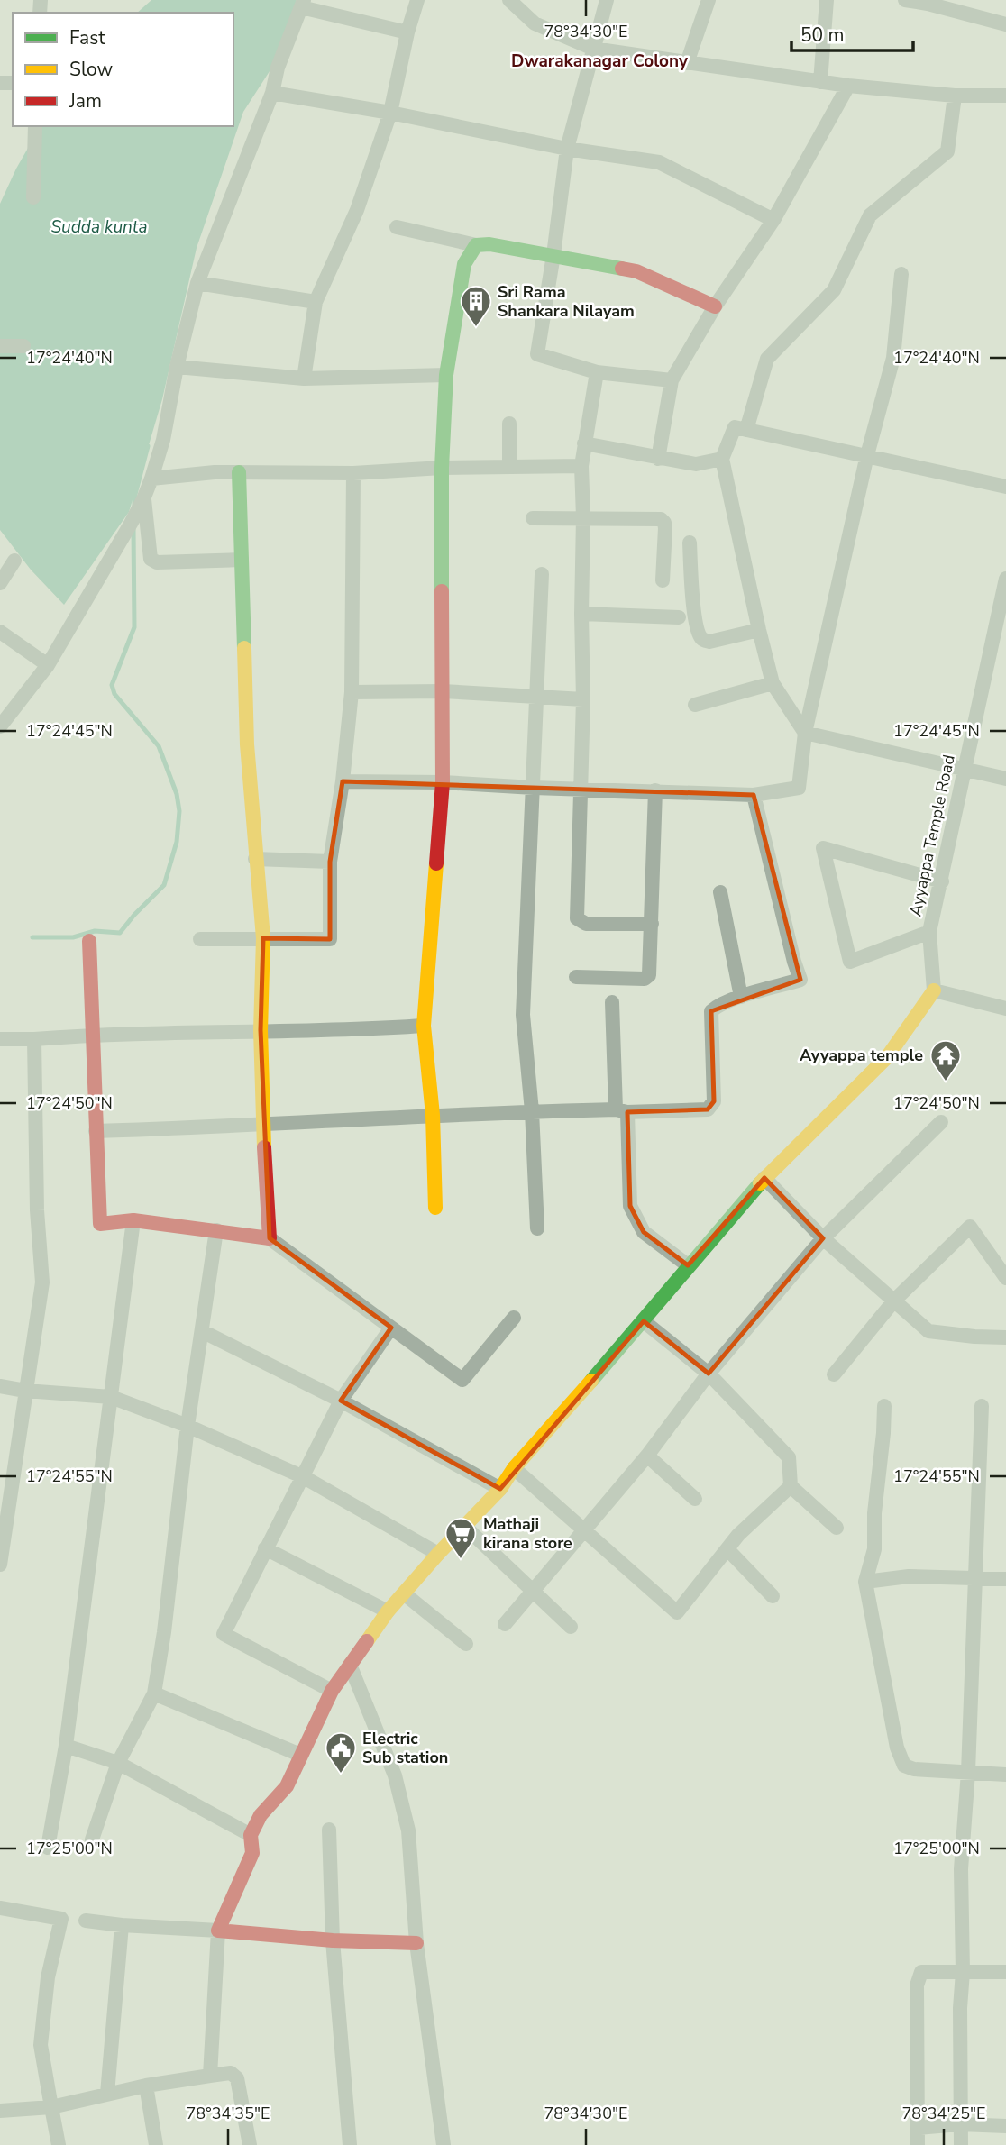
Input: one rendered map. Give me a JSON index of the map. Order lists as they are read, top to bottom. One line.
{"streets":{"street":["Ayyappa Temple Road"]},"districts":["Dwarakanagar Colony"],"water":["Sudda kunta"],"places":{"building":["Sri Rama Shankara Nilayam"],"temple":["Ayyappa temple"],"supermarket":["Mathaji kirana store"],"public building":["Electric Sub station"]},"legend":["Fast","Slow","Jam"],"scale_bar":"50 m","coordinates":["78°34'30\"E","17°24'40\"N","17°24'45\"N","17°24'50\"N","17°24'55\"N","17°25'00\"N","78°34'35\"E","78°34'25\"E"]}
